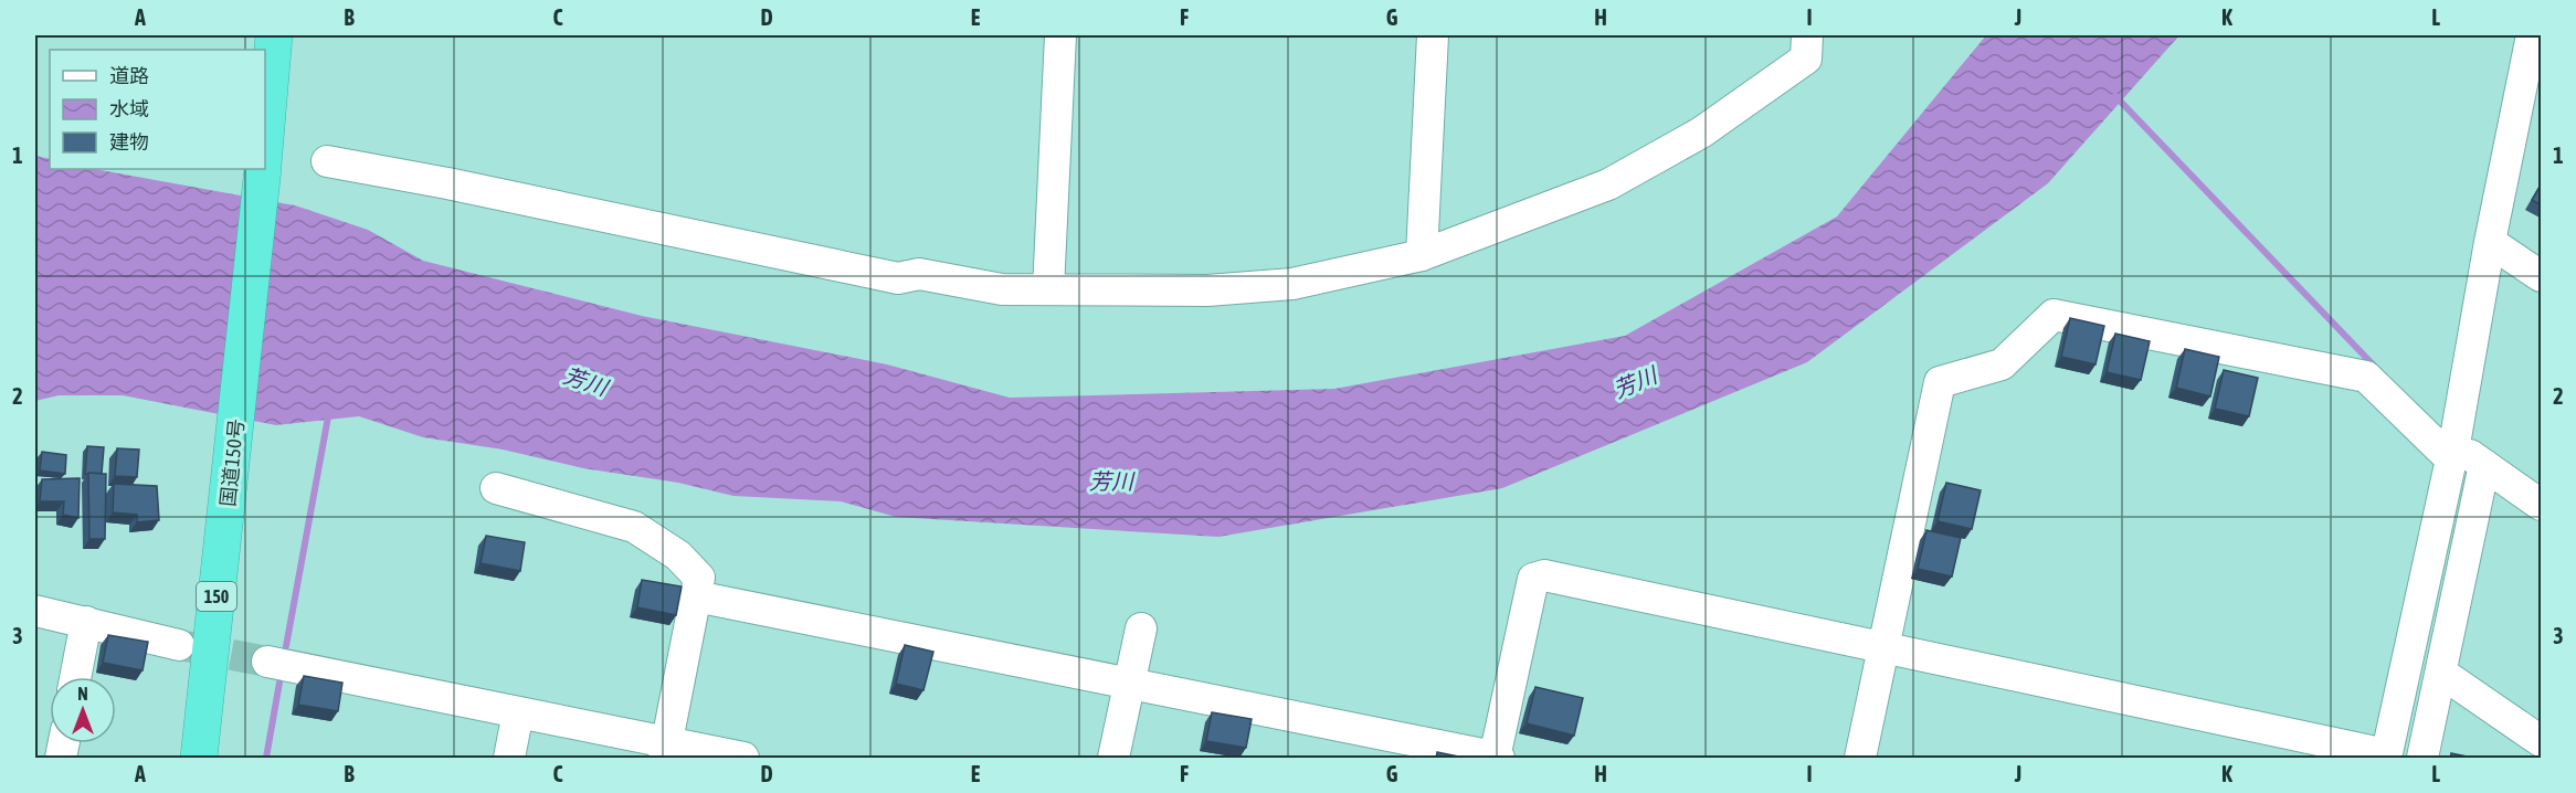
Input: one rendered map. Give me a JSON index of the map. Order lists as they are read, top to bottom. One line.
{"streets":{"highway":["国道150号","150"]},"water":["芳川"],"legend":["道路","水域","建物"],"north":"top","grid":{"columns":["A","B","C","D","E","F","G","H","I","J","K","L"],"rows":["1","2","3"]}}
